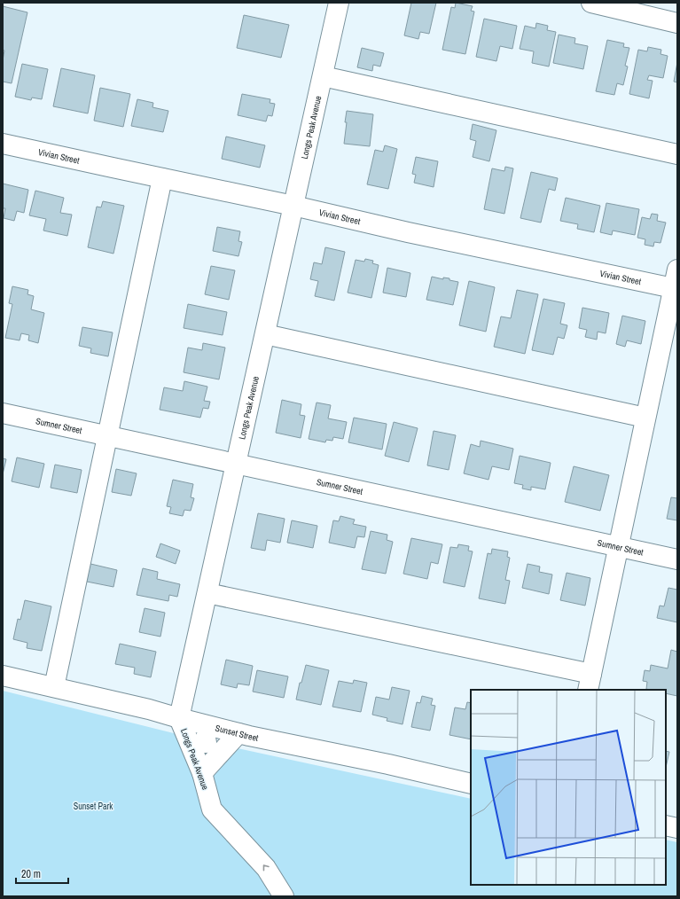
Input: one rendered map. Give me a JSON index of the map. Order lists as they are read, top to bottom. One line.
{"streets":{"street":["Longs Peak Avenue","Vivian Street","Sumner Street","Sunset Street"]},"crossings":[["Longs Peak Avenue","Vivian Street"],["Longs Peak Avenue","Sumner Street"],["Longs Peak Avenue","Sunset Street"]],"parks":["Sunset Park"],"scale_bar":"20 m"}
